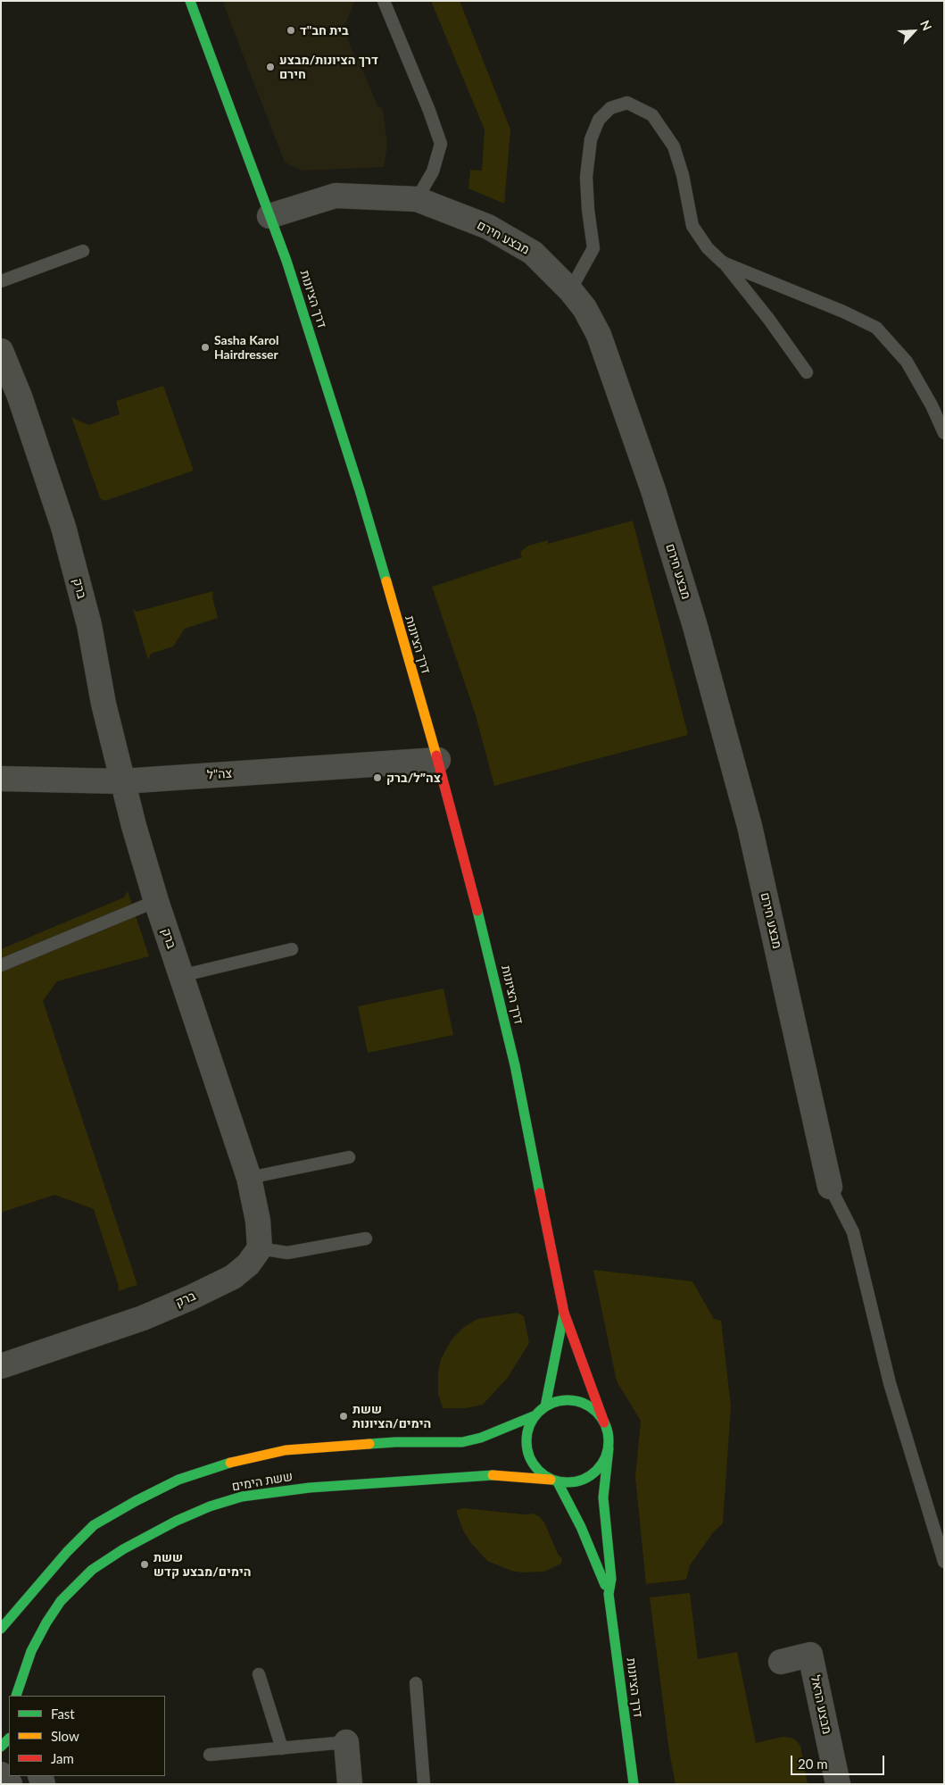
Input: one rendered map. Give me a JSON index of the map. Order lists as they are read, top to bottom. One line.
{"streets":{"street":["מבצע חירם","דרך הציונות","ברק","צה\"ל","ששת הימים","מבצע הראל"]},"crossings":[["מבצע חירם","דרך הציונות"],["דרך הציונות","צה\"ל"],["דרך הציונות","ששת הימים"],["ברק","צה\"ל"]],"places":["בית חב\"ד","דרך הציונות/מבצע חירם","Sasha Karol Hairdresser","צה״ל/ברק","ששת הימים/הציונות","ששת הימים/מבצע קדש"],"legend":["Fast","Slow","Jam"],"scale_bar":"20 m","north":"top right"}
